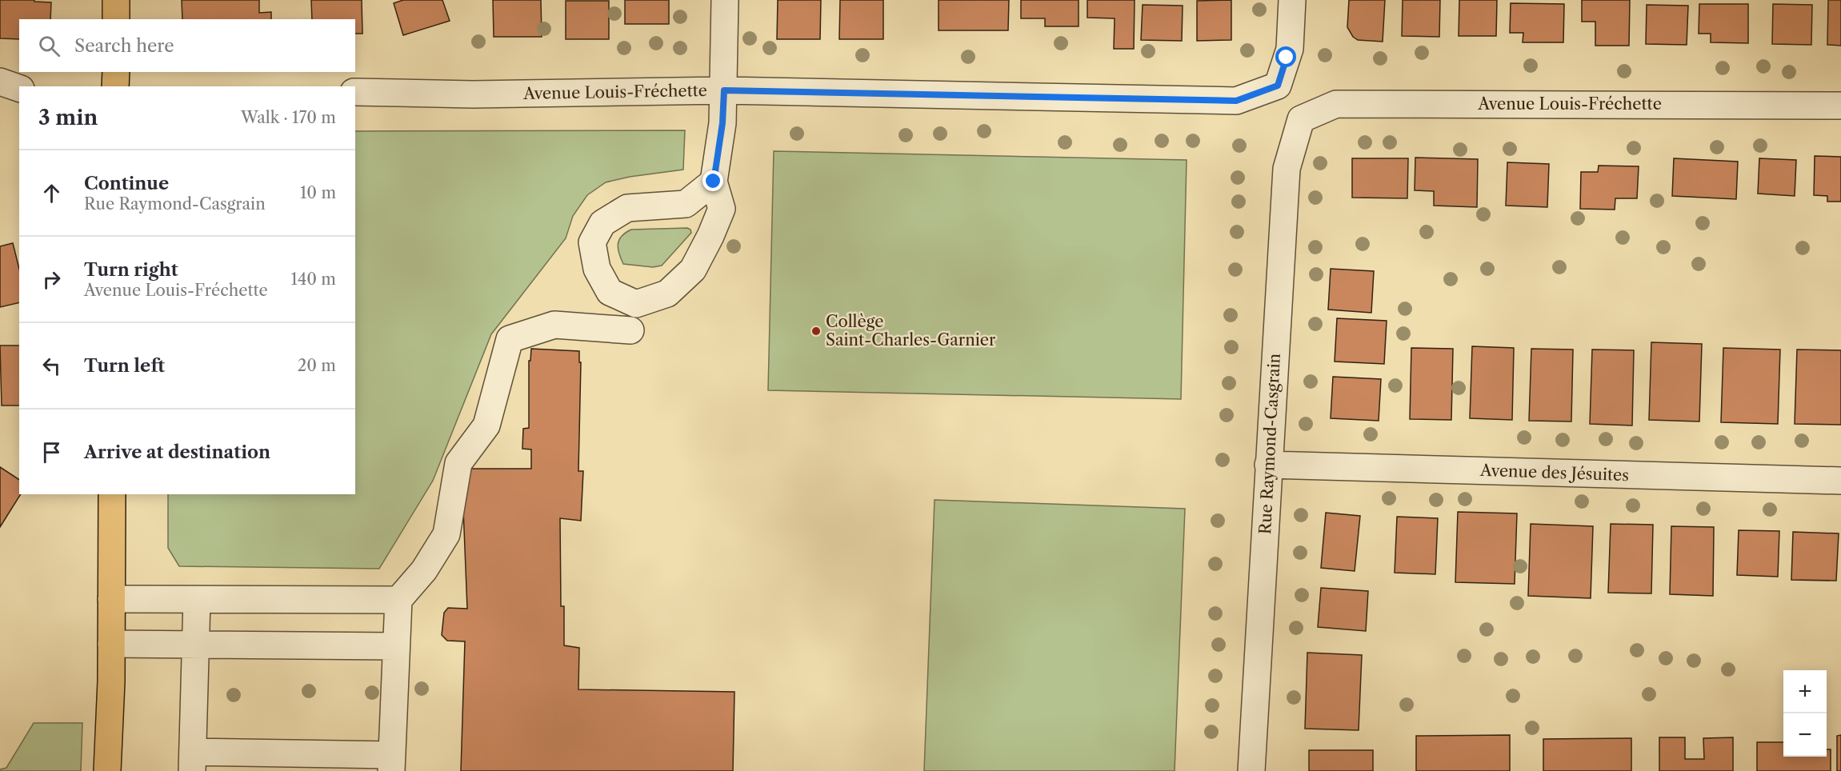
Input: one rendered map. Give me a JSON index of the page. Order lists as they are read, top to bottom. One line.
{"streets":{"street":["Avenue Louis-Fréchette","Rue Raymond-Casgrain","Avenue des Jésuites"]},"crossings":[["Avenue Louis-Fréchette","Rue Raymond-Casgrain"],["Rue Raymond-Casgrain","Avenue des Jésuites"]],"places":["Collège Saint-Charles-Garnier"],"page":{"search":"Search here","heading":["3 min","Walk · 170 m"],"list":[["Continue","Rue Raymond-Casgrain","10 m"],["Turn right","Avenue Louis-Fréchette","140 m"],["Turn left","20 m"],"Arrive at destination"],"map_buttons":["+","−"]}}
